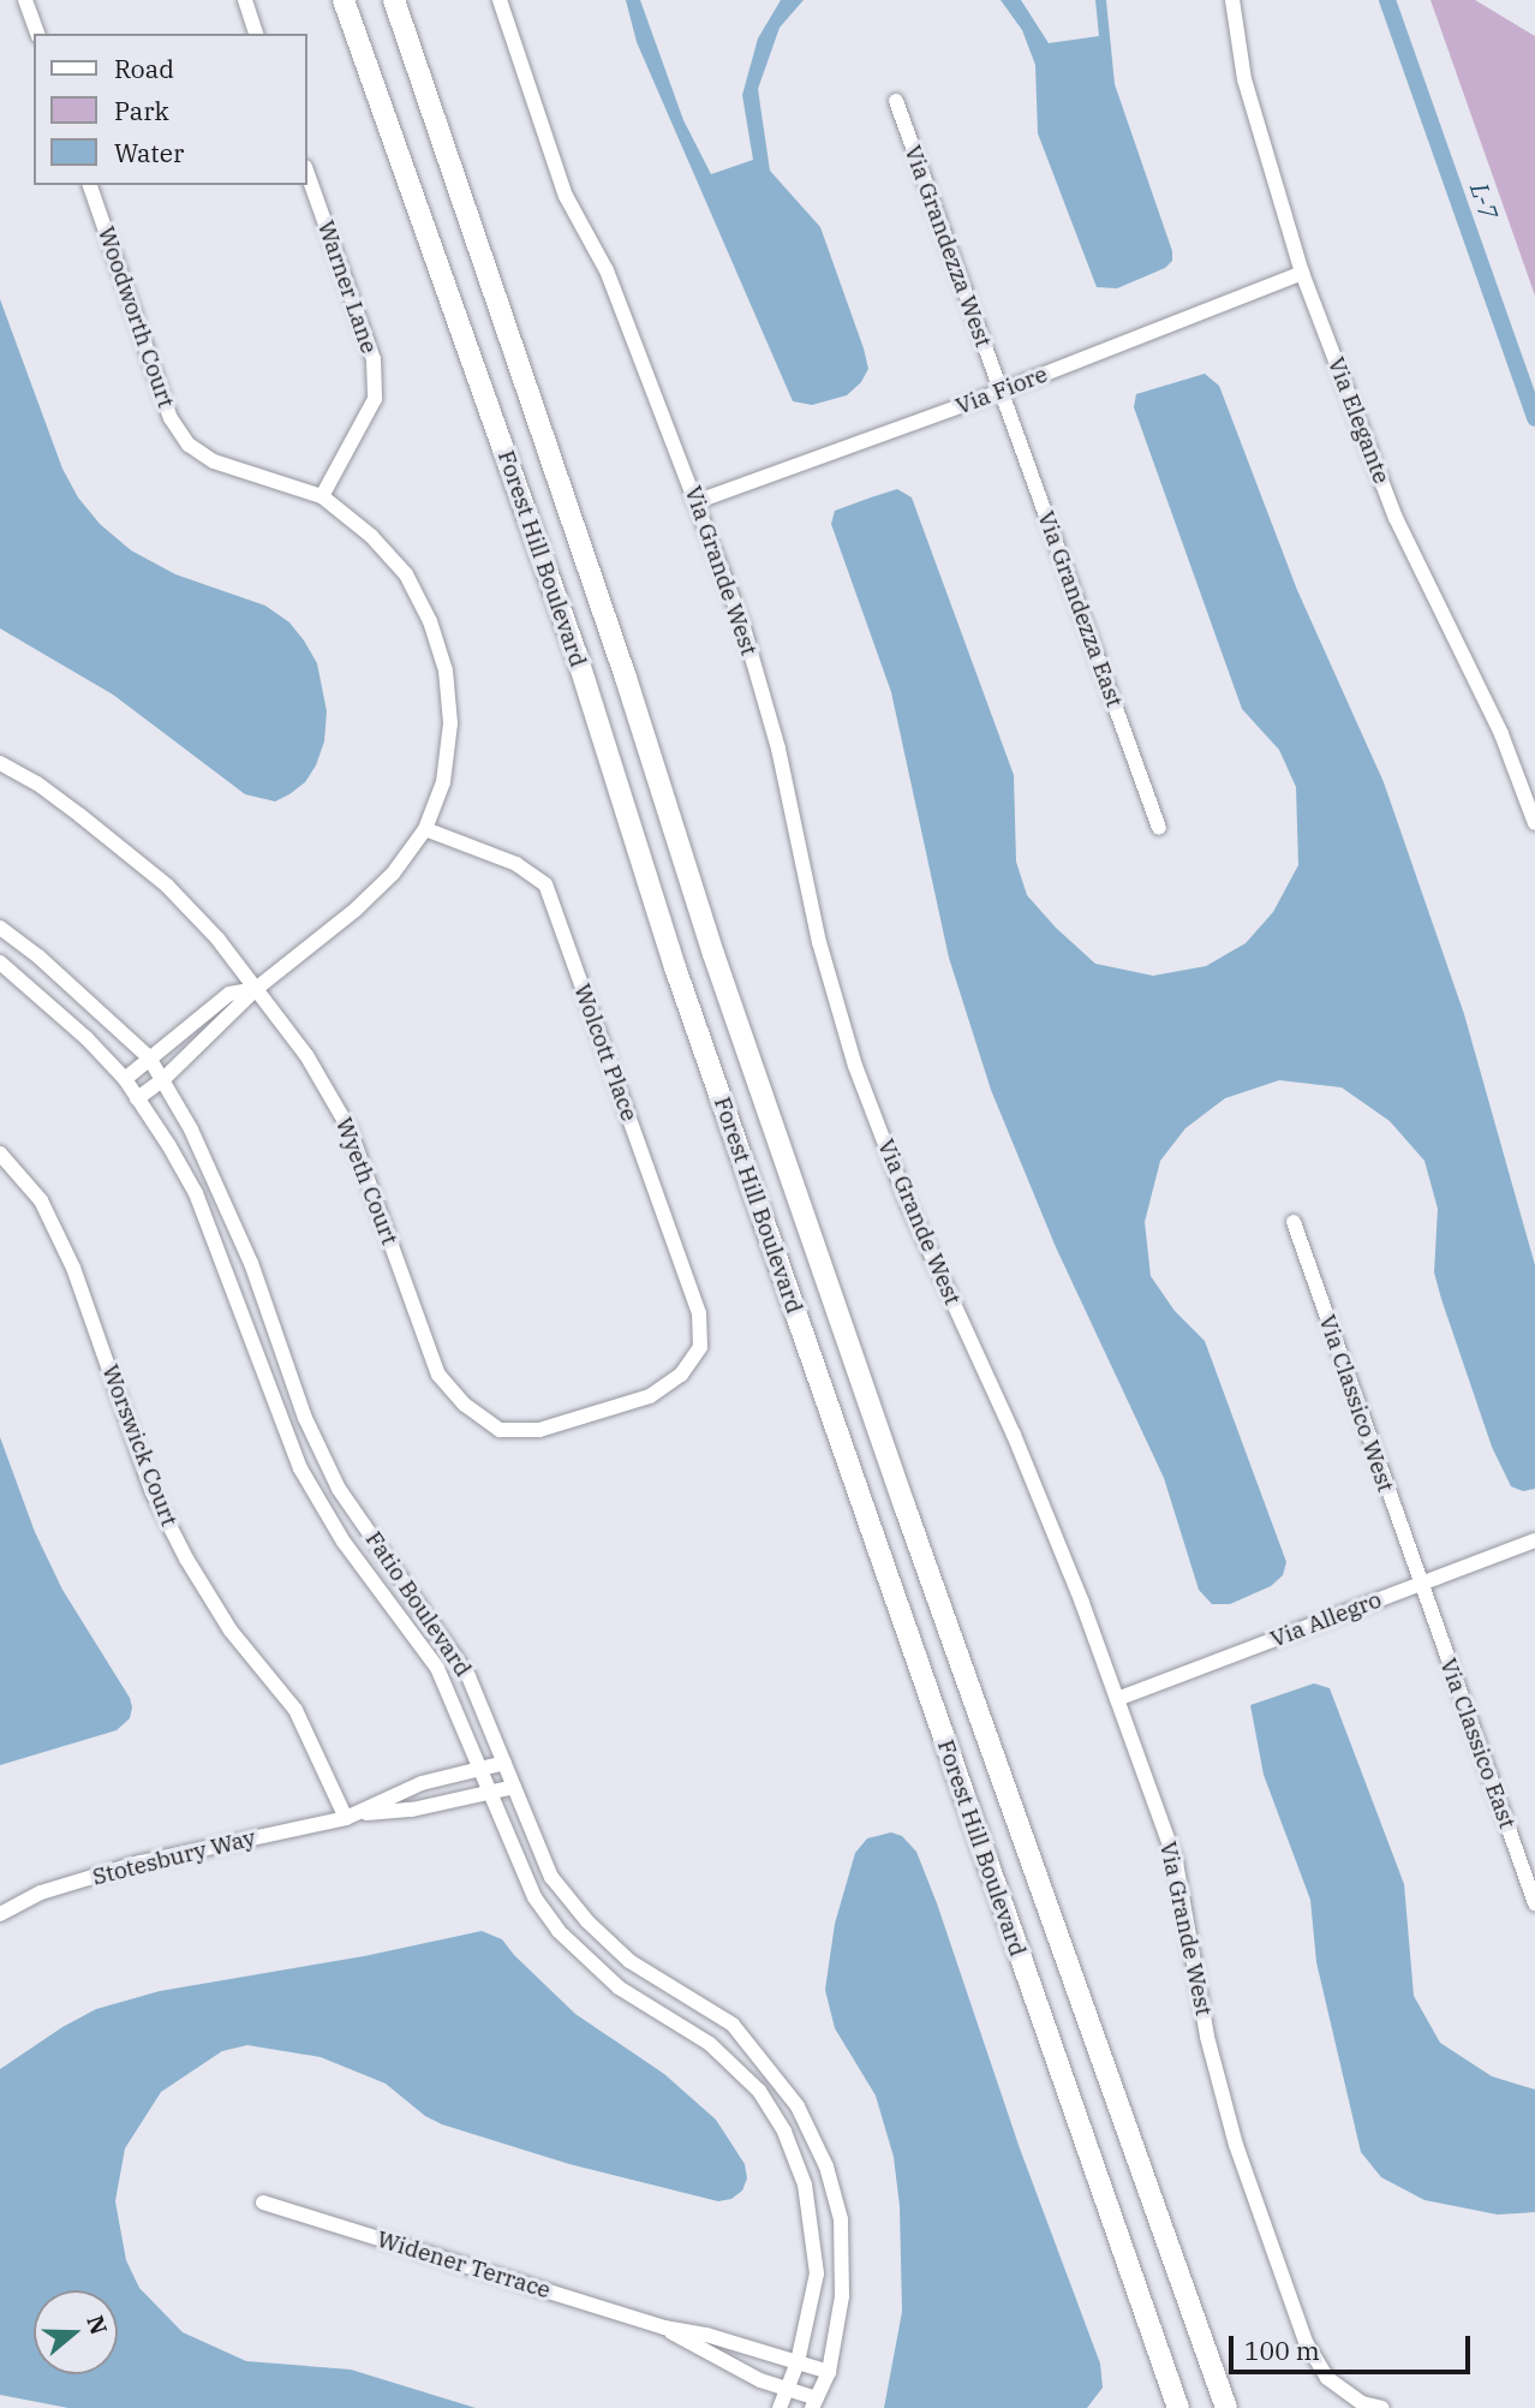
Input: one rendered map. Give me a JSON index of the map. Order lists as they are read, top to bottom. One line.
{"streets":{"main road":["Forest Hill Boulevard"],"street":["Via Grandezza West","Warner Lane","Woodworth Court","Via Fiore","Via Elegante","Via Grande West","Via Grandezza East","Wolcott Place","Wyeth Court","Via Classico West","Worswick Court","Fatio Boulevard","Via Allegro","Via Classico East","Stotesbury Way","Widener Terrace"]},"crossings":[["Via Grandezza West","Via Fiore"],["Via Grandezza West","Via Grandezza East"],["Warner Lane","Woodworth Court"],["Woodworth Court","Wolcott Place"],["Woodworth Court","Wyeth Court"],["Woodworth Court","Fatio Boulevard"],["Via Fiore","Via Elegante"],["Via Fiore","Via Grande West"],["Via Fiore","Via Grandezza East"],["Via Grande West","Via Allegro"],["Wolcott Place","Wyeth Court"],["Via Classico West","Via Allegro"],["Via Classico West","Via Classico East"],["Worswick Court","Stotesbury Way"],["Fatio Boulevard","Stotesbury Way"],["Fatio Boulevard","Widener Terrace"],["Via Allegro","Via Classico East"]],"water":["L-7"],"legend":["Road","Park","Water"],"scale_bar":"100 m","north":"right"}
